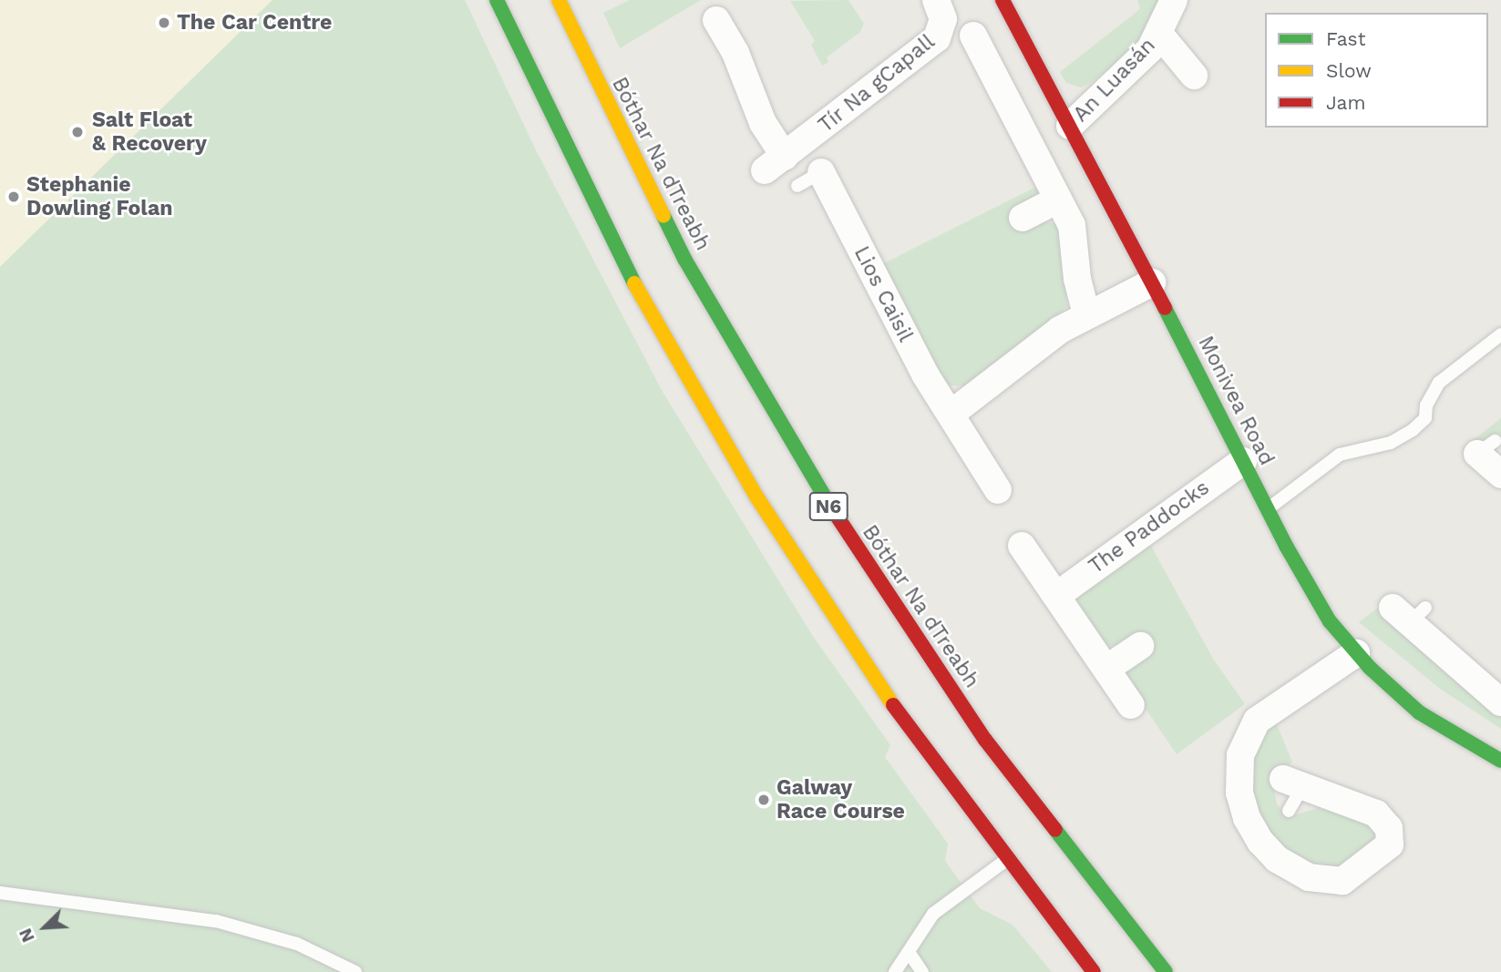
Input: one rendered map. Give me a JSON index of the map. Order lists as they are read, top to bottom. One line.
{"streets":{"main road":["Bóthar Na dTreabh","Monivea Road","N6"],"street":["An Luasán","Tír Na gCapall","Lios Caisil","The Paddocks"]},"crossings":[["An Luasán","Monivea Road"],["Monivea Road","The Paddocks"]],"places":["The Car Centre","Salt Float & Recovery","Stephanie Dowling Folan","Galway Race Course"],"legend":["Fast","Slow","Jam"],"north":"bottom left"}
